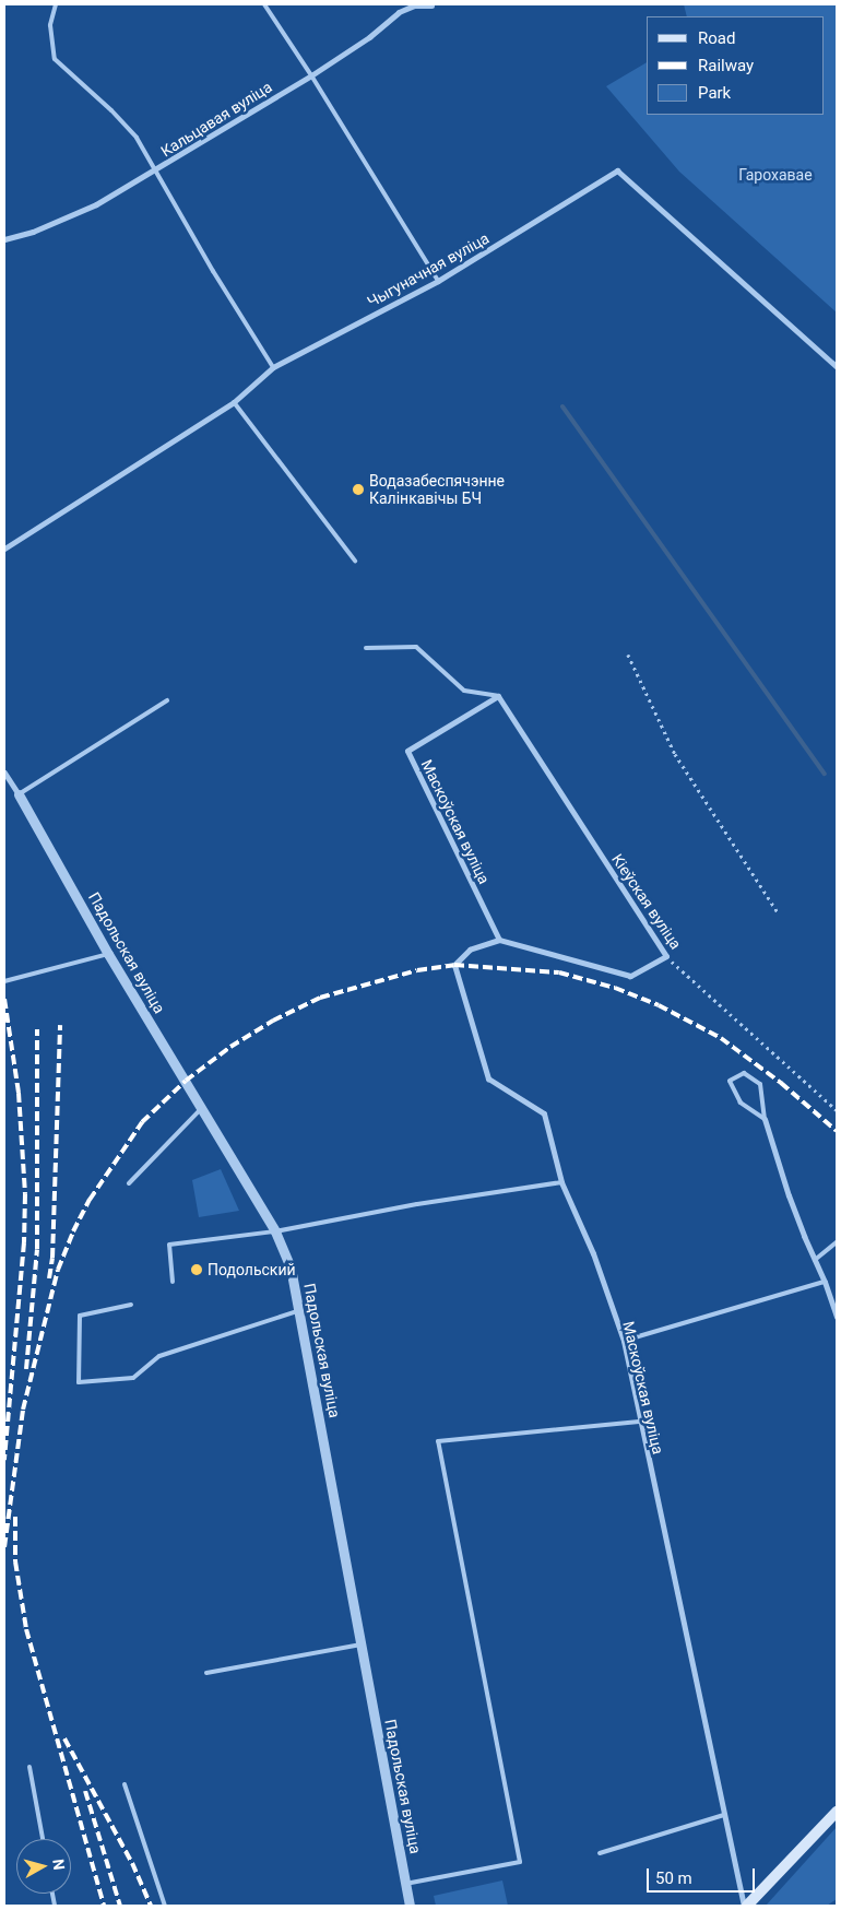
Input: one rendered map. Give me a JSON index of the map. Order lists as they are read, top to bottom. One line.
{"streets":{"street":["Кальцавая вуліца","Чыгуначная вуліца","Маскоўская вуліца","Кіеўская вуліца","Падольская вуліца"]},"crossings":[["Маскоўская вуліца","Кіеўская вуліца"]],"parks":["Гарохавае"],"places":["Водазабеспячэнне Калінкавічы БЧ","Подольский"],"legend":["Road","Railway","Park"],"scale_bar":"50 m","north":"right"}
